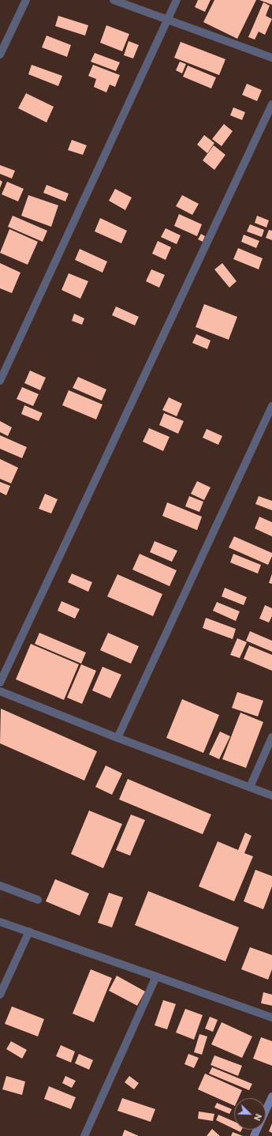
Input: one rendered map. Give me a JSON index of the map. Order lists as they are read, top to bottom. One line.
{"north":"bottom right"}
